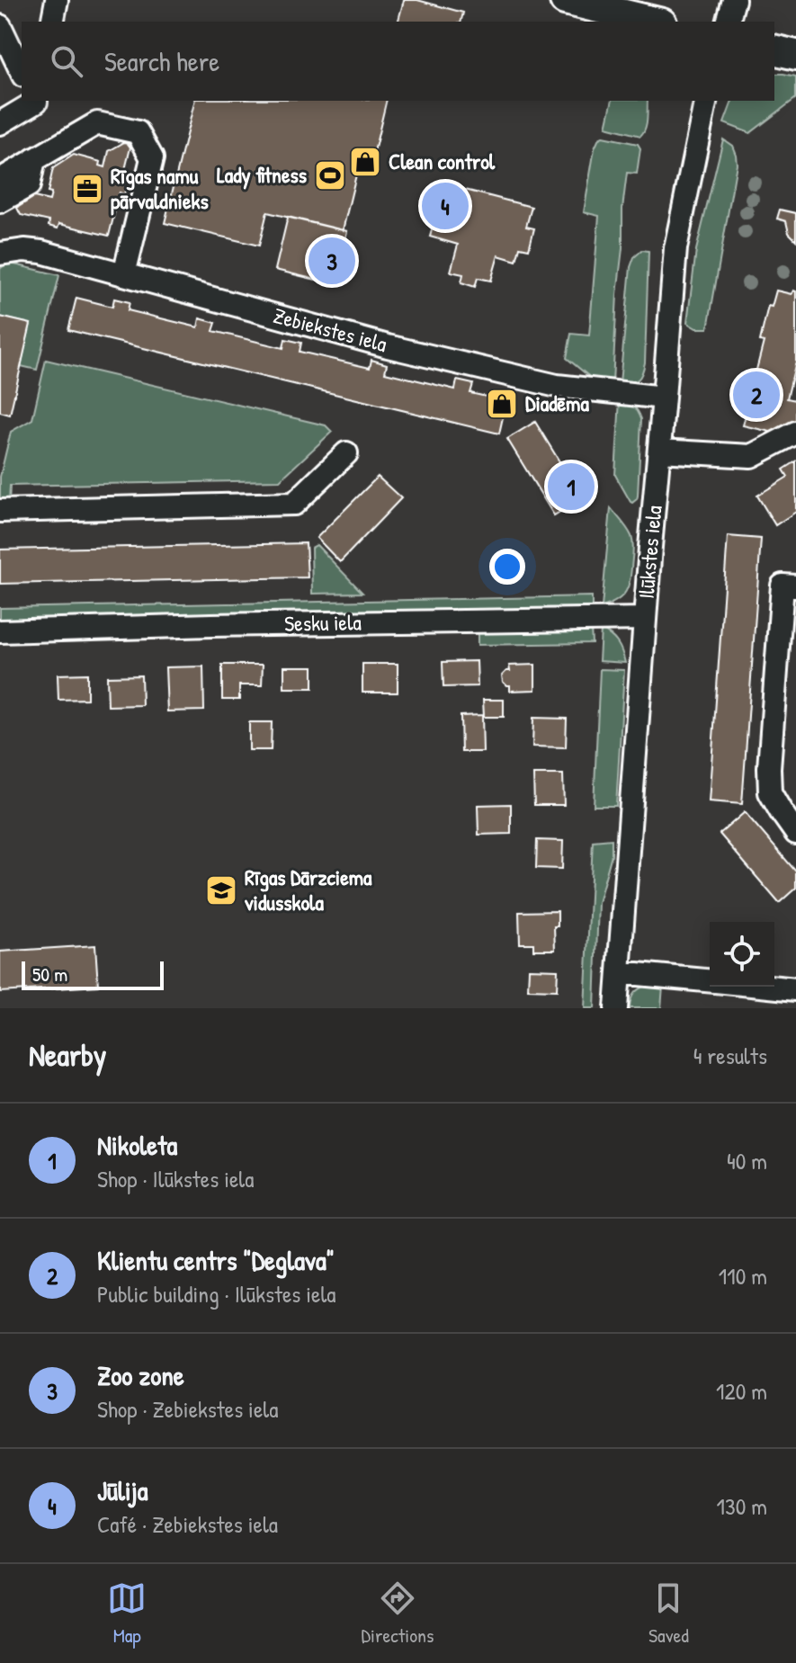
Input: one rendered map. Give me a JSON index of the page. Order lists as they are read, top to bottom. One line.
{"streets":{"street":["Zebiekstes iela","Ilūkstes iela","Sesku iela"]},"crossings":[["Zebiekstes iela","Ilūkstes iela"],["Ilūkstes iela","Sesku iela"]],"places":{"shop":["Clean control","Diadēma"],"sports":["Lady fitness"],"office":["Rīgas namu pārvaldnieks"],"school or university":["Rīgas Dārzciema vidusskola"]},"scale_bar":"50 m","page":{"search":"Search here","pins":["4","3","2","1"],"scale":"50 m","heading":["Nearby","4 results"],"list":[{"mark":"1","name":"Nikoleta","note":"Shop · Ilūkstes iela","value":"40 m"},{"mark":"2","name":"Klientu centrs \"Deglava\"","note":"Public building · Ilūkstes iela","value":"110 m"},{"mark":"3","name":"Zoo zone","note":"Shop · Zebiekstes iela","value":"120 m"},{"mark":"4","name":"Jūlija","note":"Café · Zebiekstes iela","value":"130 m"}],"nav":["Map","Directions","Saved"]}}
